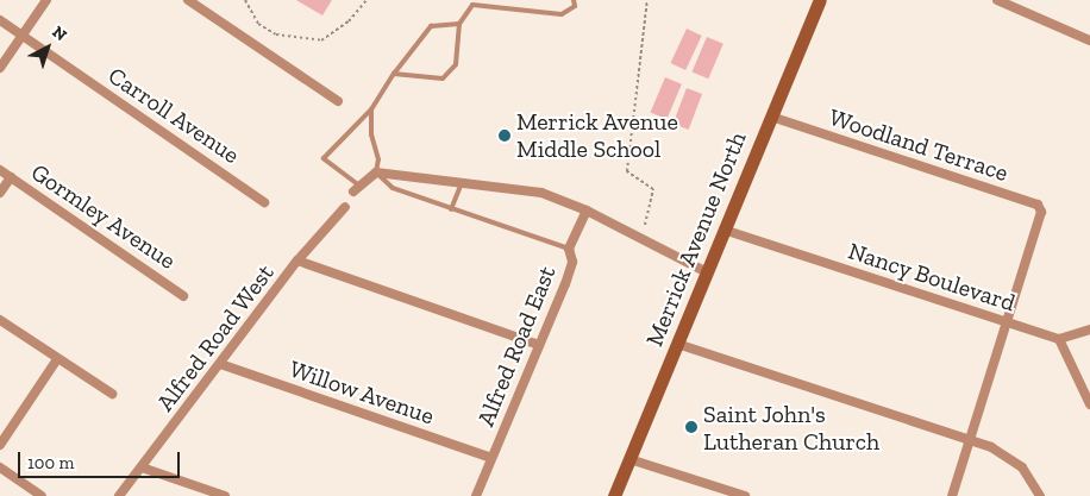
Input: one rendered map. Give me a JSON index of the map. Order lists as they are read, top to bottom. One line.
{"streets":{"main road":["Merrick Avenue North"],"street":["Carroll Avenue","Woodland Terrace","Gormley Avenue","Nancy Boulevard","Alfred Road West","Alfred Road East","Willow Avenue"]},"crossings":[["Woodland Terrace","Merrick Avenue North"],["Woodland Terrace","Nancy Boulevard"],["Merrick Avenue North","Nancy Boulevard"],["Alfred Road West","Willow Avenue"],["Alfred Road East","Willow Avenue"]],"places":["Merrick Avenue Middle School","Saint John's Lutheran Church"],"scale_bar":"100 m","north":"top right"}
